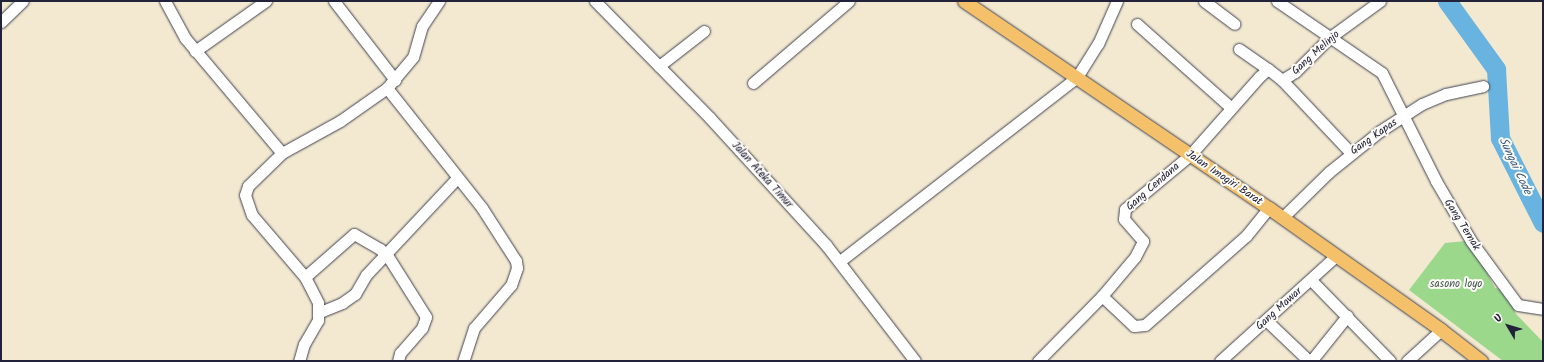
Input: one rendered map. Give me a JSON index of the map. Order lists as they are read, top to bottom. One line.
{"streets":{"main road":["Jalan Imogiri Barat"],"street":["Gang Melinjo","Gang Kapas","Jalan Ateka Timur","Gang Cendana","Gang Ternak","Gang Mawar"]},"crossings":[["Gang Melinjo","Gang Ternak"],["Gang Kapas","Jalan Imogiri Barat"],["Gang Kapas","Gang Ternak"],["Jalan Imogiri Barat","Gang Cendana"],["Jalan Imogiri Barat","Gang Mawar"]],"water":["Sungai Code"],"parks":["sasono loyo"],"north":"top left"}
